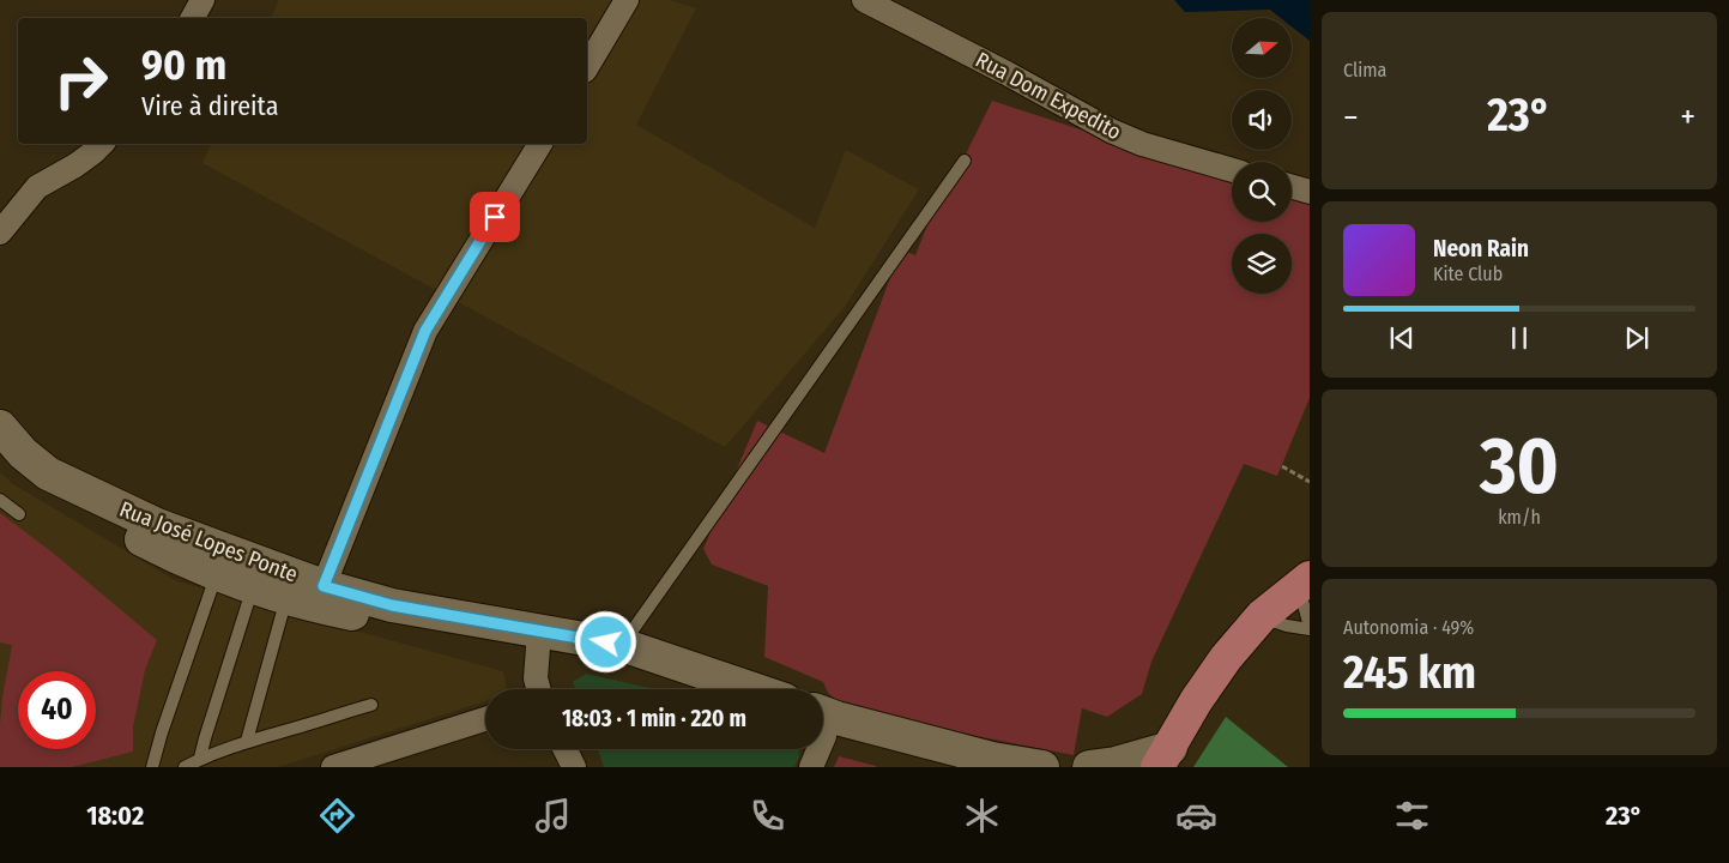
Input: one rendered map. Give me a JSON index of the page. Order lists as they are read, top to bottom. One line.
{"streets":{"street":["Rua Dom Expedito","Rua José Lopes Ponte"]},"north":"right","page":{"tile":["Clima",["30","km/h"],["Autonomia · 49%","245 km"]],"turn":["90 m","Vire à direita"],"heat":["−","23°","+"],"song":["Neon Rain","Kite Club"],"limit":"40","trip":"18:03 · 1 min · 220 m","tabs":["18:02","23°"]}}
